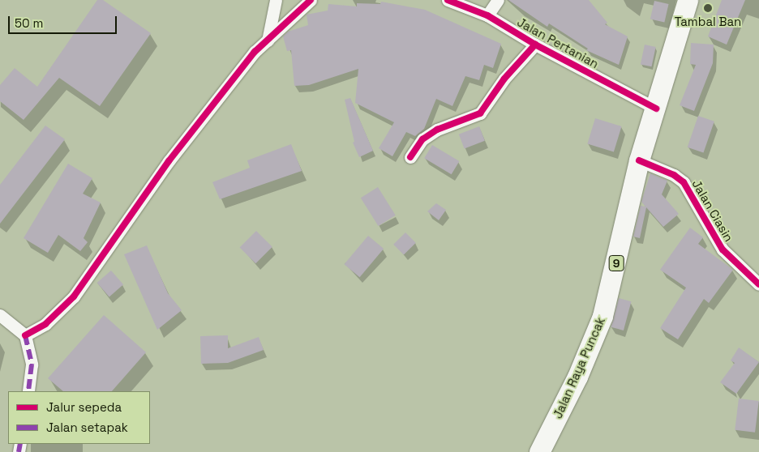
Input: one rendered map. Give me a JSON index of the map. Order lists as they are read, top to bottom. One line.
{"streets":{"highway":["9","Jalan Raya Puncak"],"street":["Jalan Pertanian","Jalan Ciasin"]},"crossings":[["Jalan Pertanian","Jalan Raya Puncak"],["Jalan Ciasin","Jalan Raya Puncak"]],"places":["Tambal Ban"],"legend":["Jalur sepeda","Jalan setapak"],"scale_bar":"50 m"}
